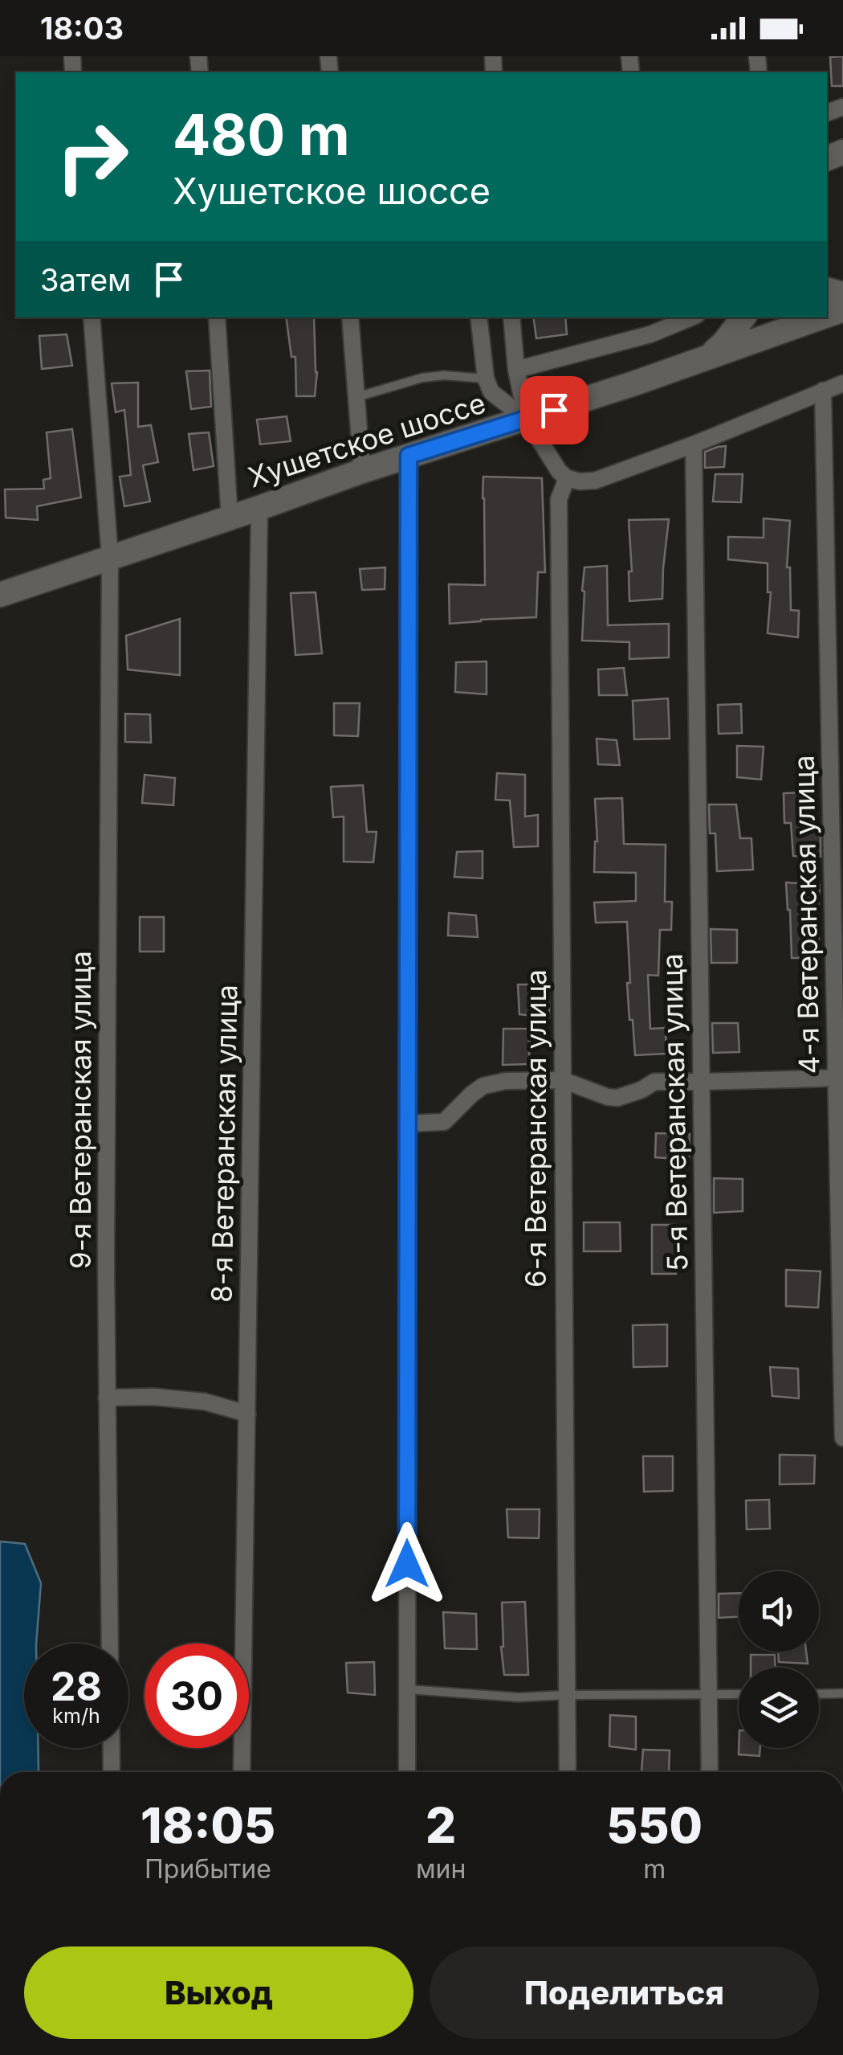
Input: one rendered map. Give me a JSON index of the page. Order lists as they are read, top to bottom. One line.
{"streets":{"main road":["Хушетское шоссе"],"street":["4-я Ветеранская улица","9-я Ветеранская улица","5-я Ветеранская улица","6-я Ветеранская улица","8-я Ветеранская улица"]},"crossings":[["Хушетское шоссе","9-я Ветеранская улица"],["Хушетское шоссе","8-я Ветеранская улица"]],"page":{"status":"18:03","turn":["480 m","Хушетское шоссе"],"then":"Затем","speed":"28 km/h","limit":"30","eta":["18:05","Прибытие","2","мин","550","m"],"buttons":["Выход","Поделиться"]}}
